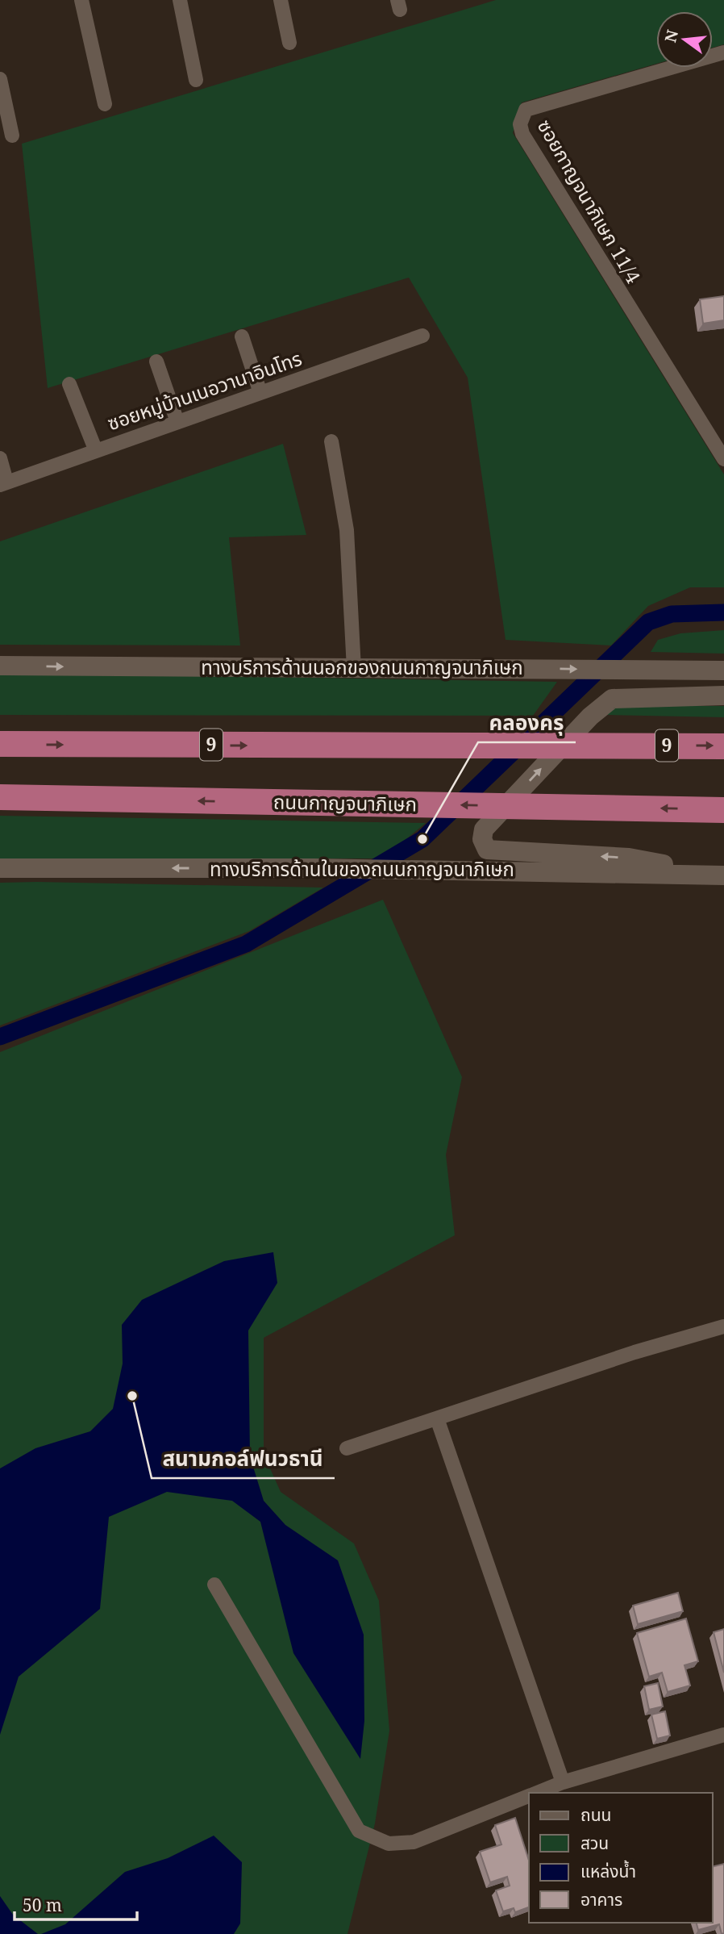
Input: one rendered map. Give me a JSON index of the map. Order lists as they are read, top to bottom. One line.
{"streets":{"highway":["9","ถนนกาญจนาภิเษก"],"main road":["ทางบริการด้านนอกของถนนกาญจนาภิเษก","ทางบริการด้านในของถนนกาญจนาภิเษก"],"street":["ซอยกาญจนาภิเษก 11/4","ซอยหมู่บ้านเนอวานาอินโทร"]},"one_way":["ทางบริการด้านนอกของถนนกาญจนาภิเษก","ทางบริการด้านในของถนนกาญจนาภิเษก"],"places":["คลองครุ","สนามกอล์ฟนวธานี"],"legend":["ถนน","สวน","แหล่งน้ำ","อาคาร"],"scale_bar":"50 m","north":"left"}
